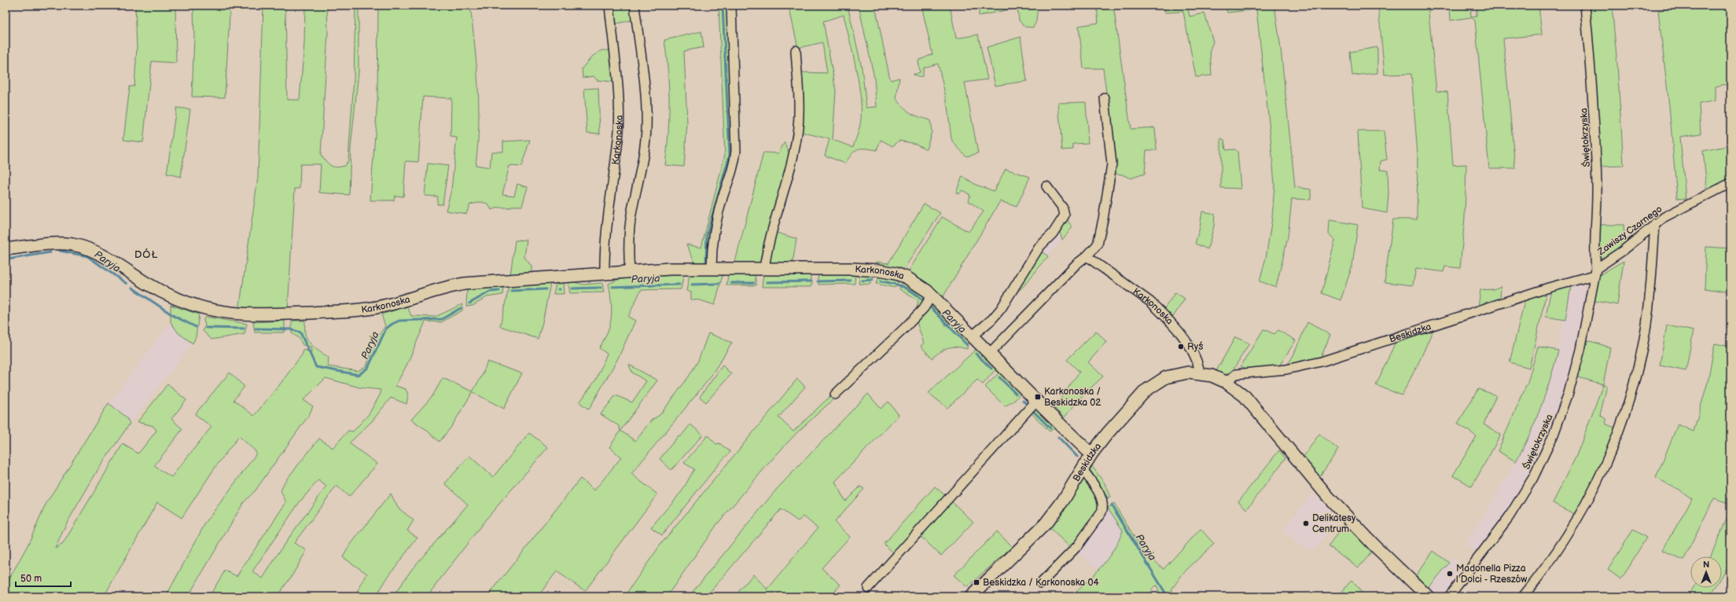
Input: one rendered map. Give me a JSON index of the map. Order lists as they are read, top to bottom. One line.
{"streets":{"street":["Świętokrzyska","Karkonoska","Zawiszy Czarnego","Beskidzka"]},"crossings":[["Świętokrzyska","Zawiszy Czarnego"],["Świętokrzyska","Beskidzka"],["Karkonoska","Beskidzka"],["Zawiszy Czarnego","Beskidzka"]],"districts":["DÓŁ"],"water":["Paryja"],"places":{"other":["Ryś","Delikatesy Centrum","Madonella Pizza | Dolci - Rzeszów"],"transit":["Karkonoska / Beskidzka 02","Beskidzka / Karkonoska 04"]},"scale_bar":"50 m","north":"top"}
